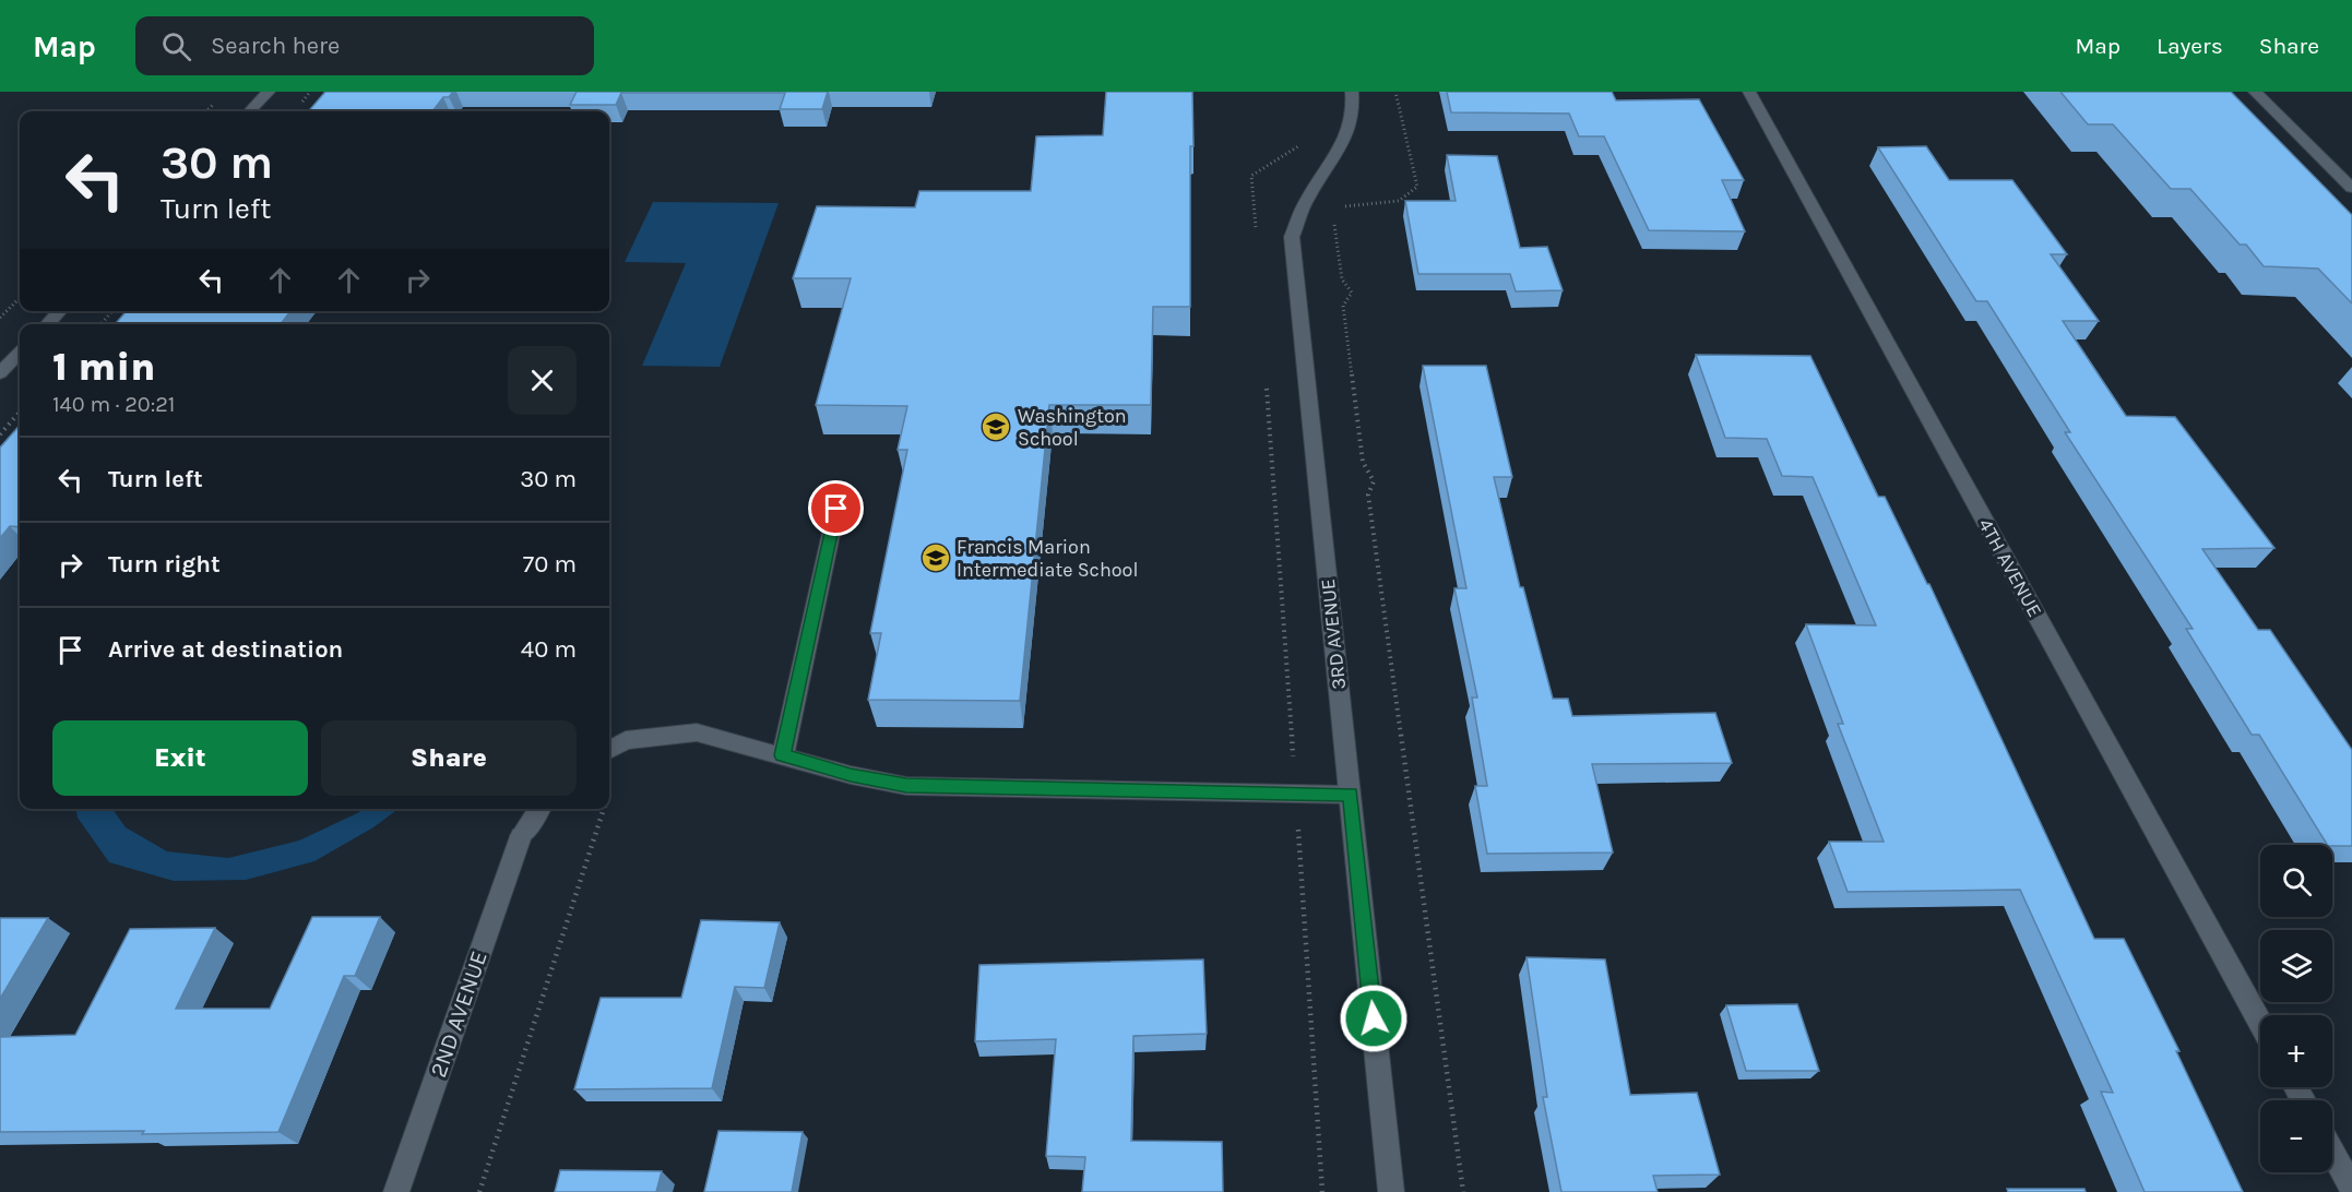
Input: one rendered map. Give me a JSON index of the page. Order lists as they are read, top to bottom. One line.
{"streets":{"street":["4TH AVENUE","3RD AVENUE","2ND AVENUE"]},"places":{"school or university":["Washington School","Francis Marion Intermediate School"]},"page":{"header":"Map","search":"Search here","nav":["Map","Layers","Share"],"turn":["30 m","Turn left"],"heading":["1 min","140 m · 20:21"],"list":[{"name":"Turn left","value":"30 m"},{"name":"Turn right","value":"70 m"},{"name":"Arrive at destination","value":"40 m"}],"buttons":["Exit","Share"],"map_buttons":["+","−"]}}
